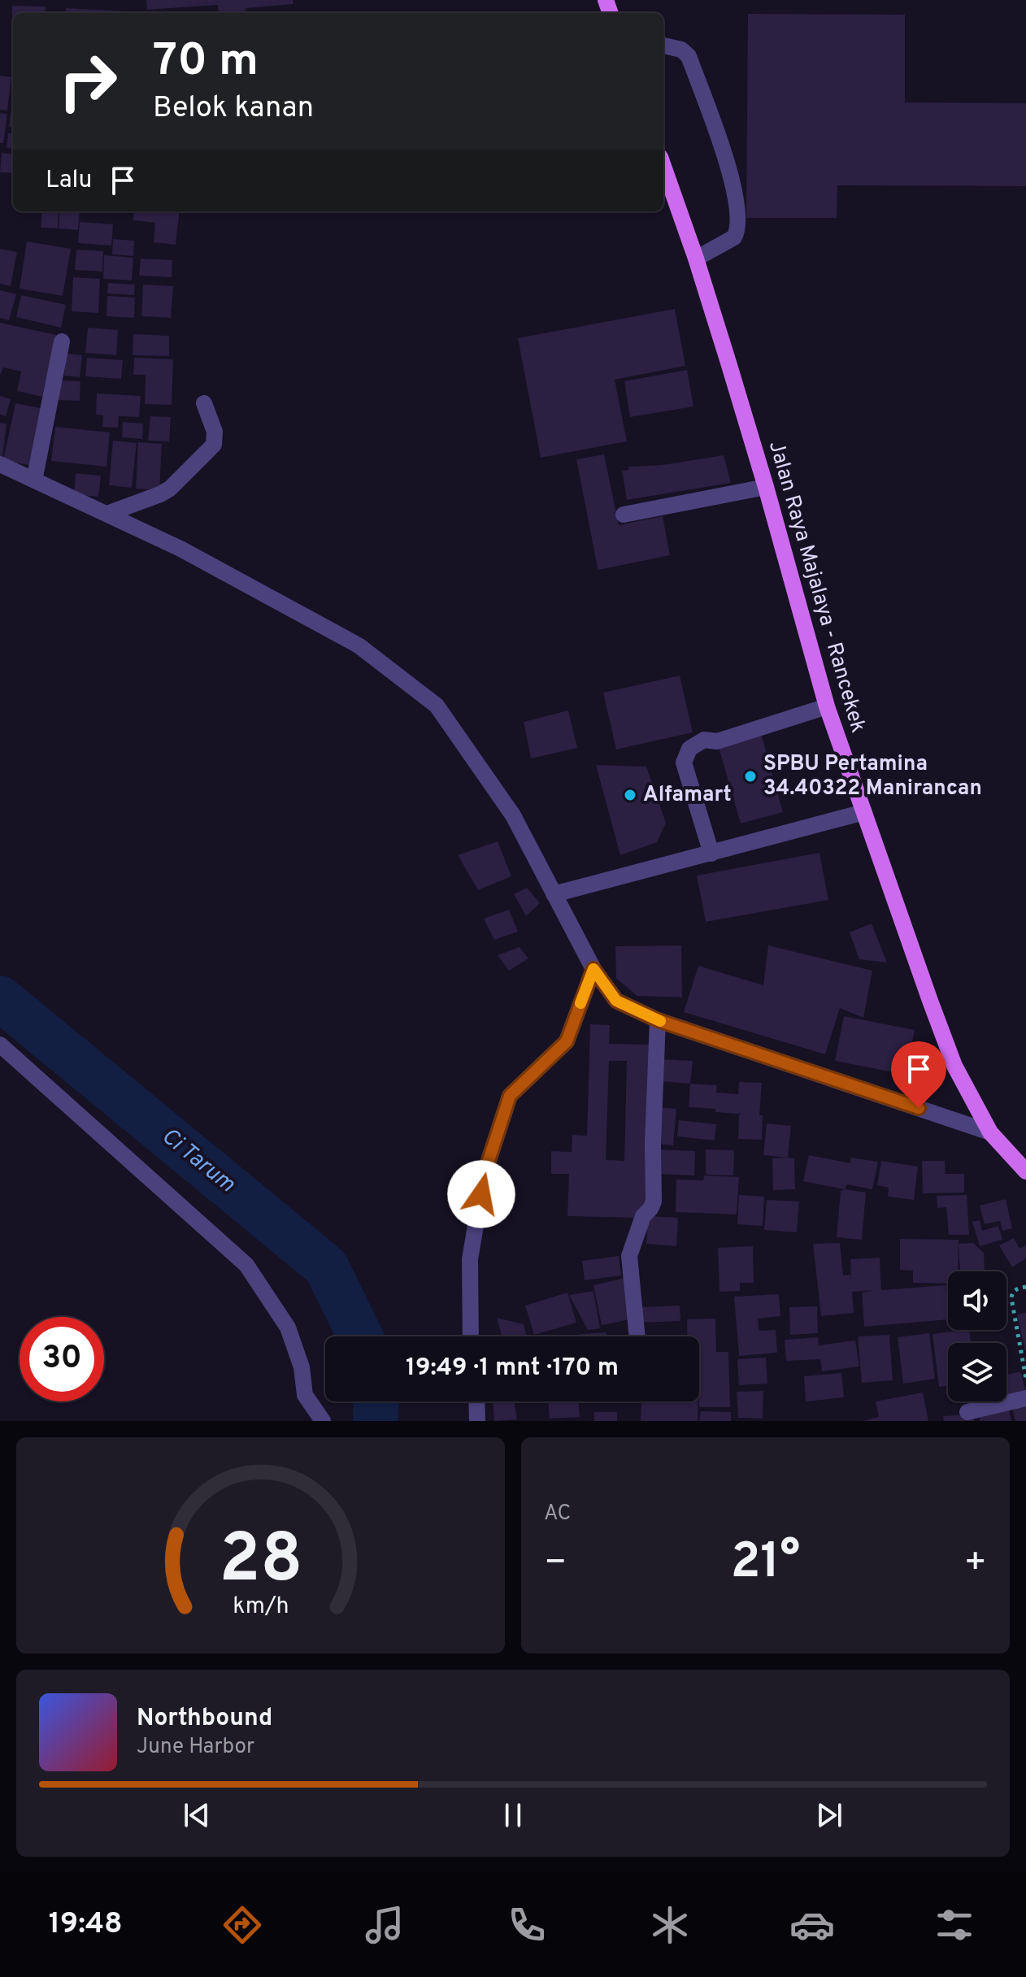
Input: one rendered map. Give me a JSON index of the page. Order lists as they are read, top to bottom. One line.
{"streets":{"main road":["Jalan Raya Majalaya - Rancekek"]},"water":["Ci Tarum"],"places":["SPBU Pertamina 34.40322 Manirancan","Alfamart"],"page":{"turn":["70 m","Belok kanan"],"then":"Lalu","limit":"30","trip":"19:49 · 1 mnt · 170 m","tile":"AC","heat":["−","21°","+"],"song":["Northbound","June Harbor"],"tabs":"19:48","gauge":["28","km/h"]}}
